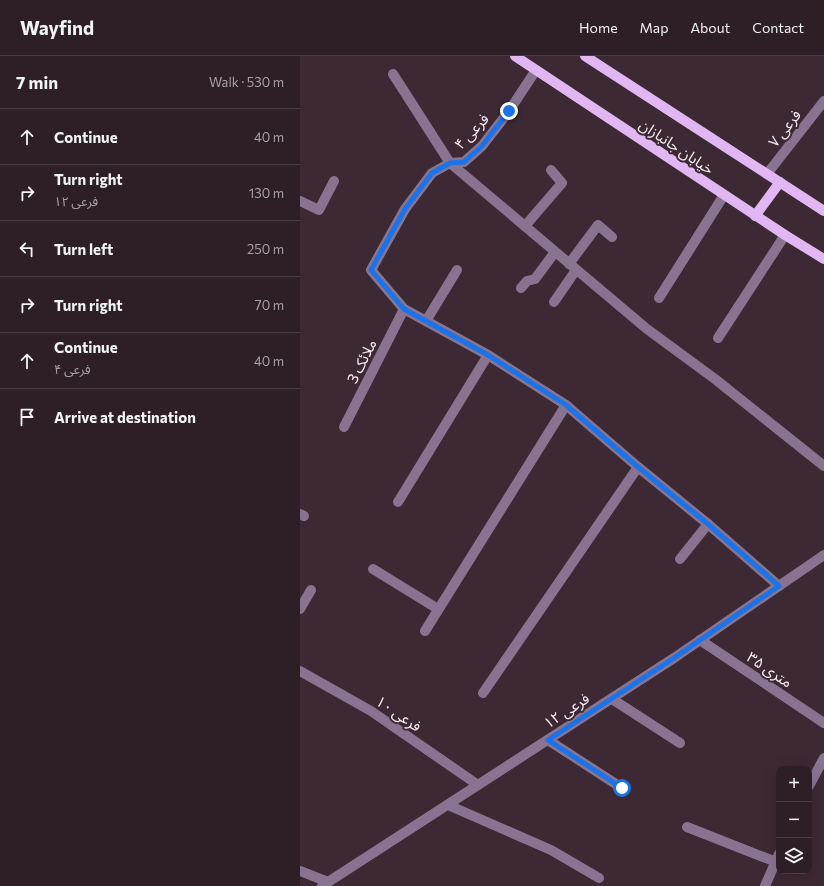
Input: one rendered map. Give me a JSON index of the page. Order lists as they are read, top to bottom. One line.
{"streets":{"main road":["خیابان جانبازان"],"street":["فرعی ۷","فرعی ۴","ملائک 3","۳۵ متری","فرعی ۱۲","فرعی ۱۰"]},"crossings":[["فرعی ۷","خیابان جانبازان"],["فرعی ۴","خیابان جانبازان"],["فرعی ۴","ملائک 3"],["۳۵ متری","فرعی ۱۲"],["فرعی ۱۲","فرعی ۱۰"]],"page":{"header":"Wayfind","nav":["Home","Map","About","Contact"],"heading":["7 min","Walk · 530 m"],"list":[["Continue","40 m"],["Turn right","فرعی ۱۲","130 m"],["Turn left","250 m"],["Turn right","70 m"],["Continue","فرعی ۴","40 m"],"Arrive at destination"],"map_buttons":["+","−"]}}
